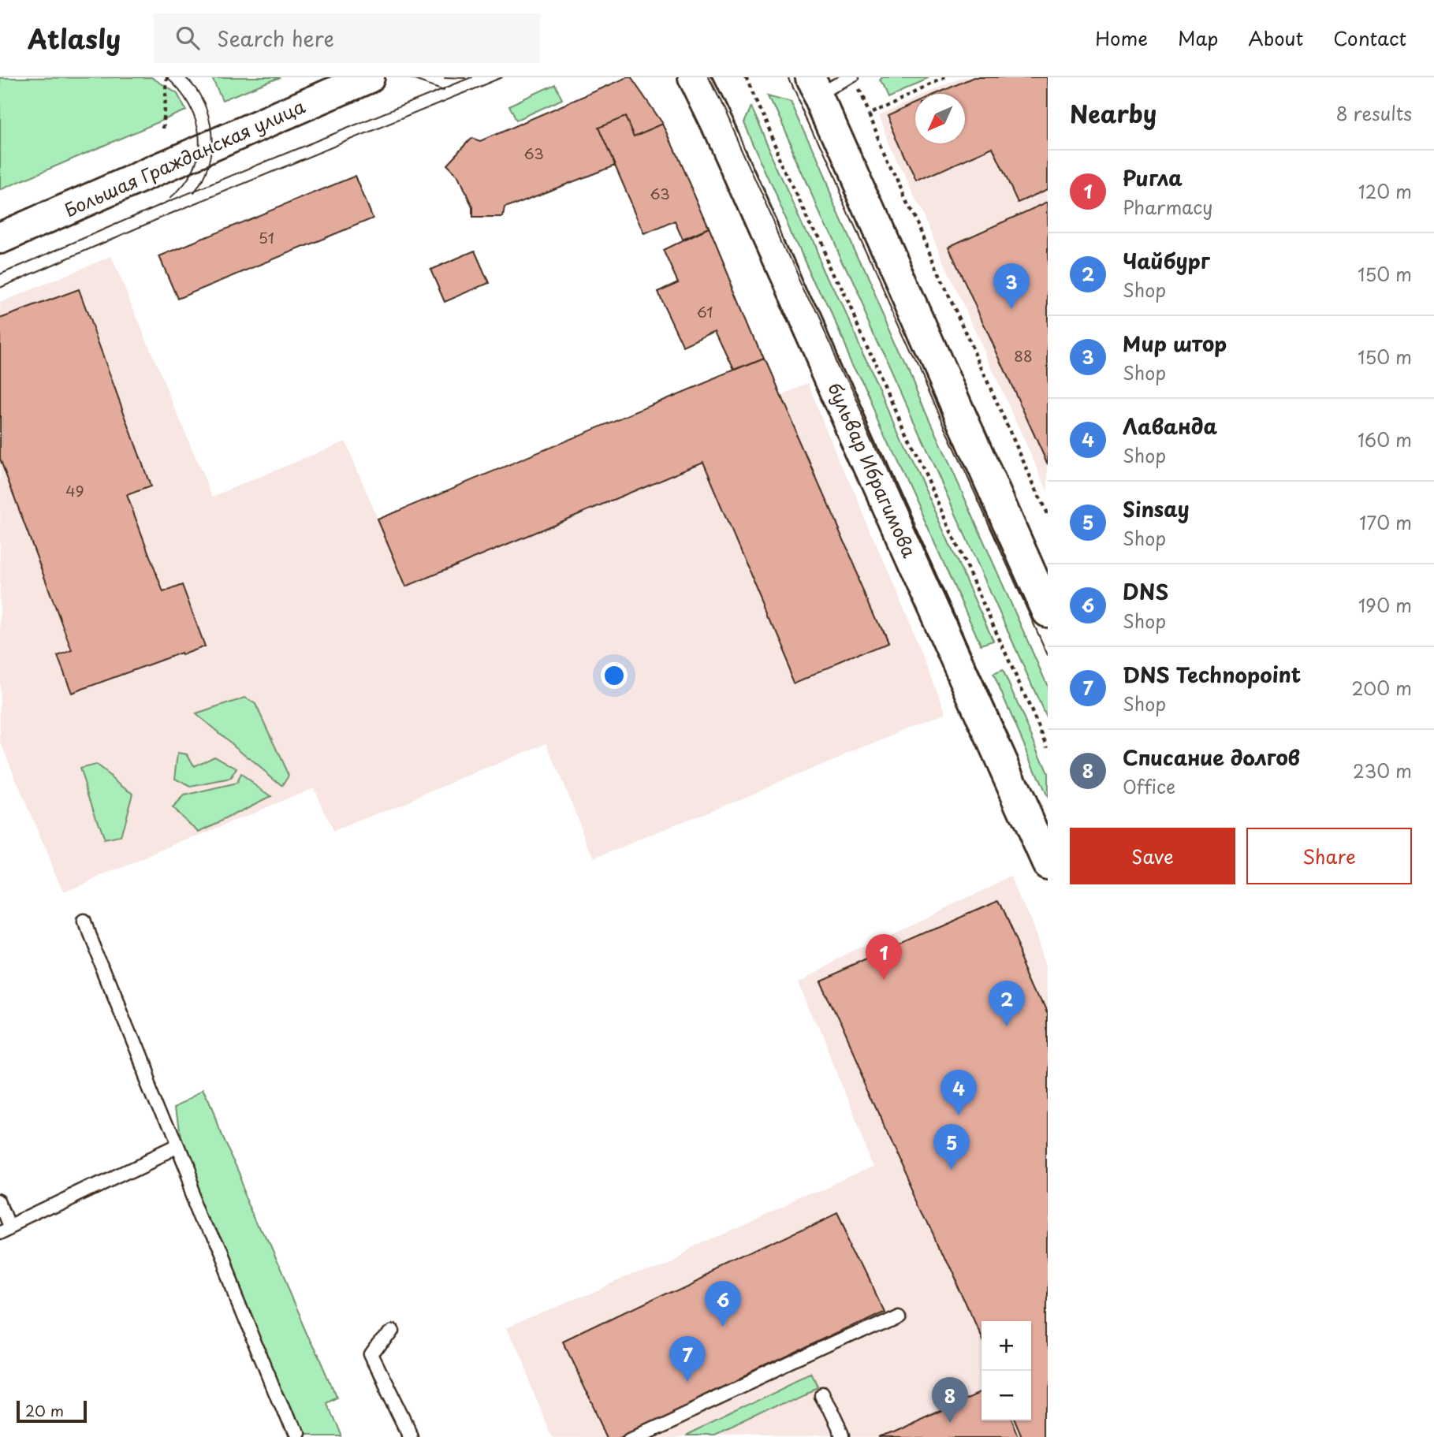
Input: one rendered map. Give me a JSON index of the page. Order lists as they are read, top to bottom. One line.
{"streets":{"main road":["Большая Гражданская улица","бульвар Ибрагимова"]},"house_numbers":["63","63","51","61","88","49"],"scale_bar":"20 m","north":"bottom left","page":{"header":"Atlasly","search":"Search here","nav":["Home","Map","About","Contact"],"heading":["Nearby","8 results"],"list":[{"mark":"1","name":"Ригла","note":"Pharmacy","value":"120 m"},{"mark":"2","name":"Чайбург","note":"Shop","value":"150 m"},{"mark":"3","name":"Мир штор","note":"Shop","value":"150 m"},{"mark":"4","name":"Лаванда","note":"Shop","value":"160 m"},{"mark":"5","name":"Sinsay","note":"Shop","value":"170 m"},{"mark":"6","name":"DNS","note":"Shop","value":"190 m"},{"mark":"7","name":"DNS Technopoint","note":"Shop","value":"200 m"},{"mark":"8","name":"Списание долгов","note":"Office","value":"230 m"}],"pins":["3","1","2","4","5","6","7","8"],"buttons":["Save","Share"],"map_buttons":["+","−"],"scale":"20 m"}}
